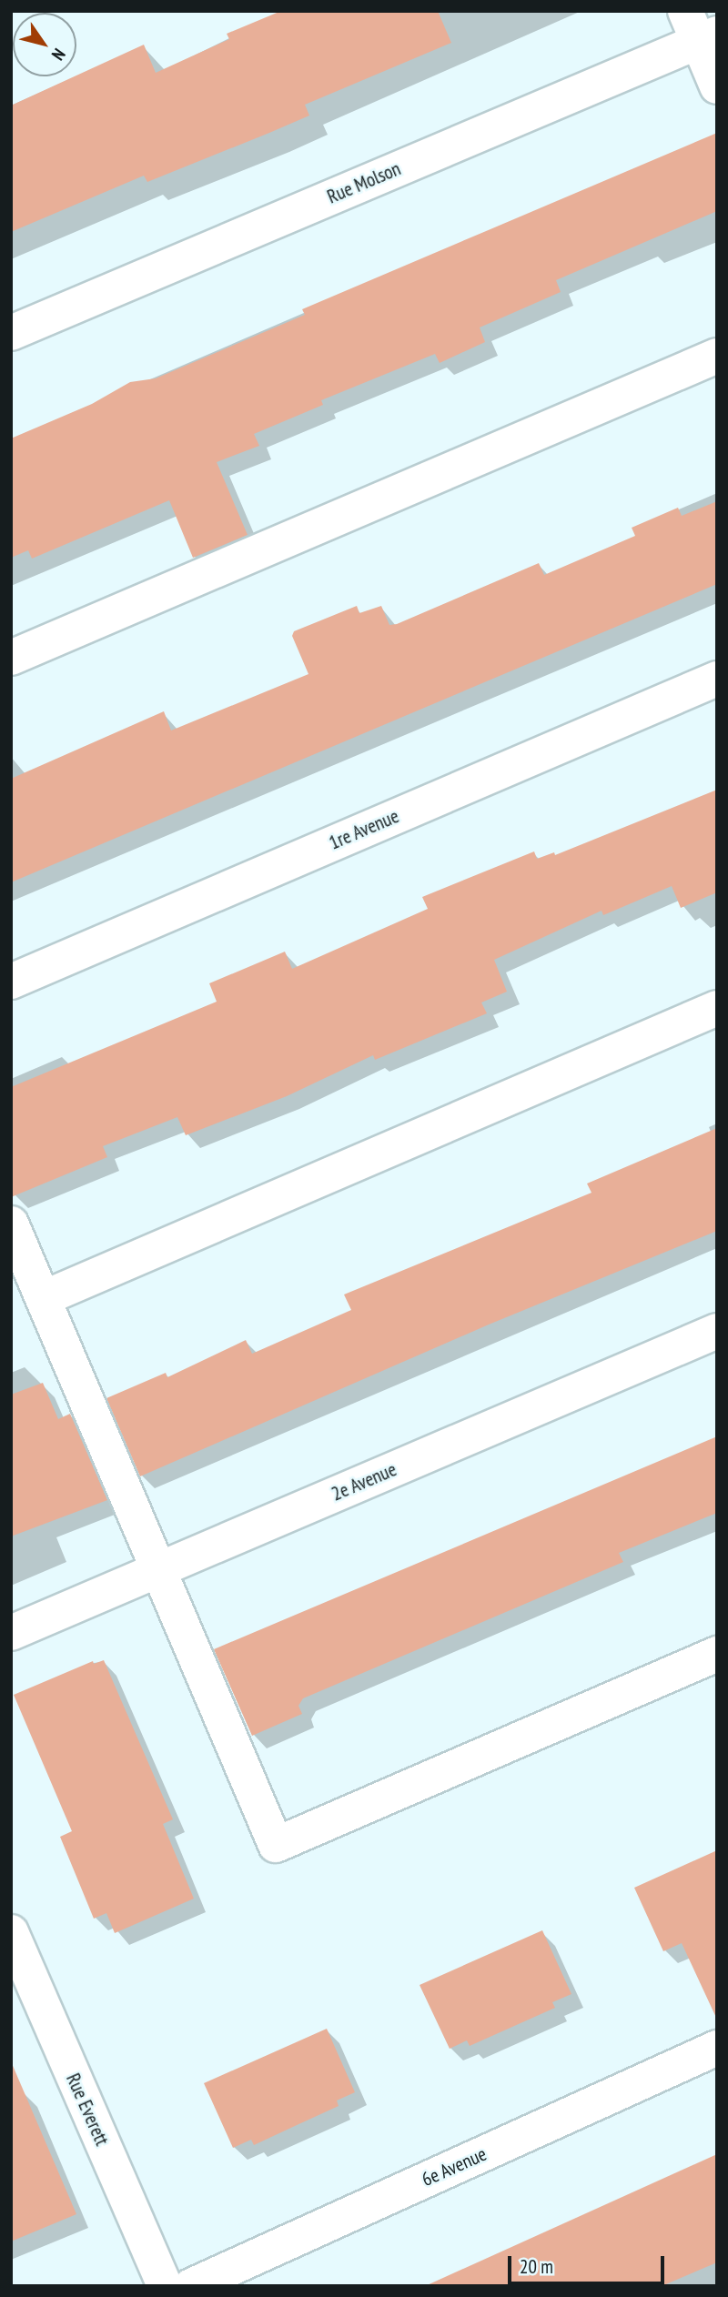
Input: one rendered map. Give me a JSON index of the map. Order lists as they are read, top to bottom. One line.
{"streets":{"street":["Rue Molson","1re Avenue","2e Avenue","Rue Everett","6e Avenue"]},"scale_bar":"20 m","north":"bottom right"}
